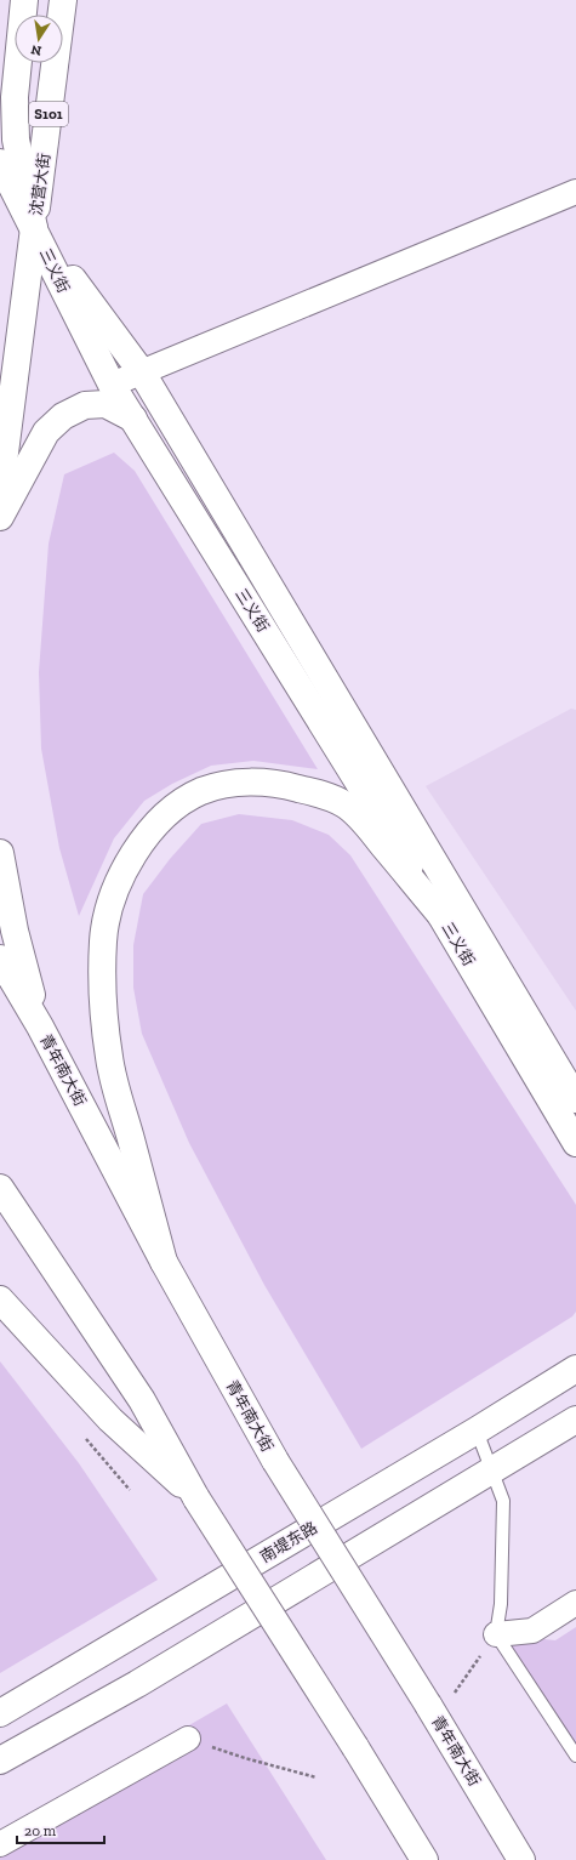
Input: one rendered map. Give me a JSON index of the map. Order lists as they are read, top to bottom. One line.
{"streets":{"main road":["S101","沈营大街","三义街","青年南大街","南堤东路"]},"crossings":[["沈营大街","三义街"]],"scale_bar":"20 m","north":"bottom"}
